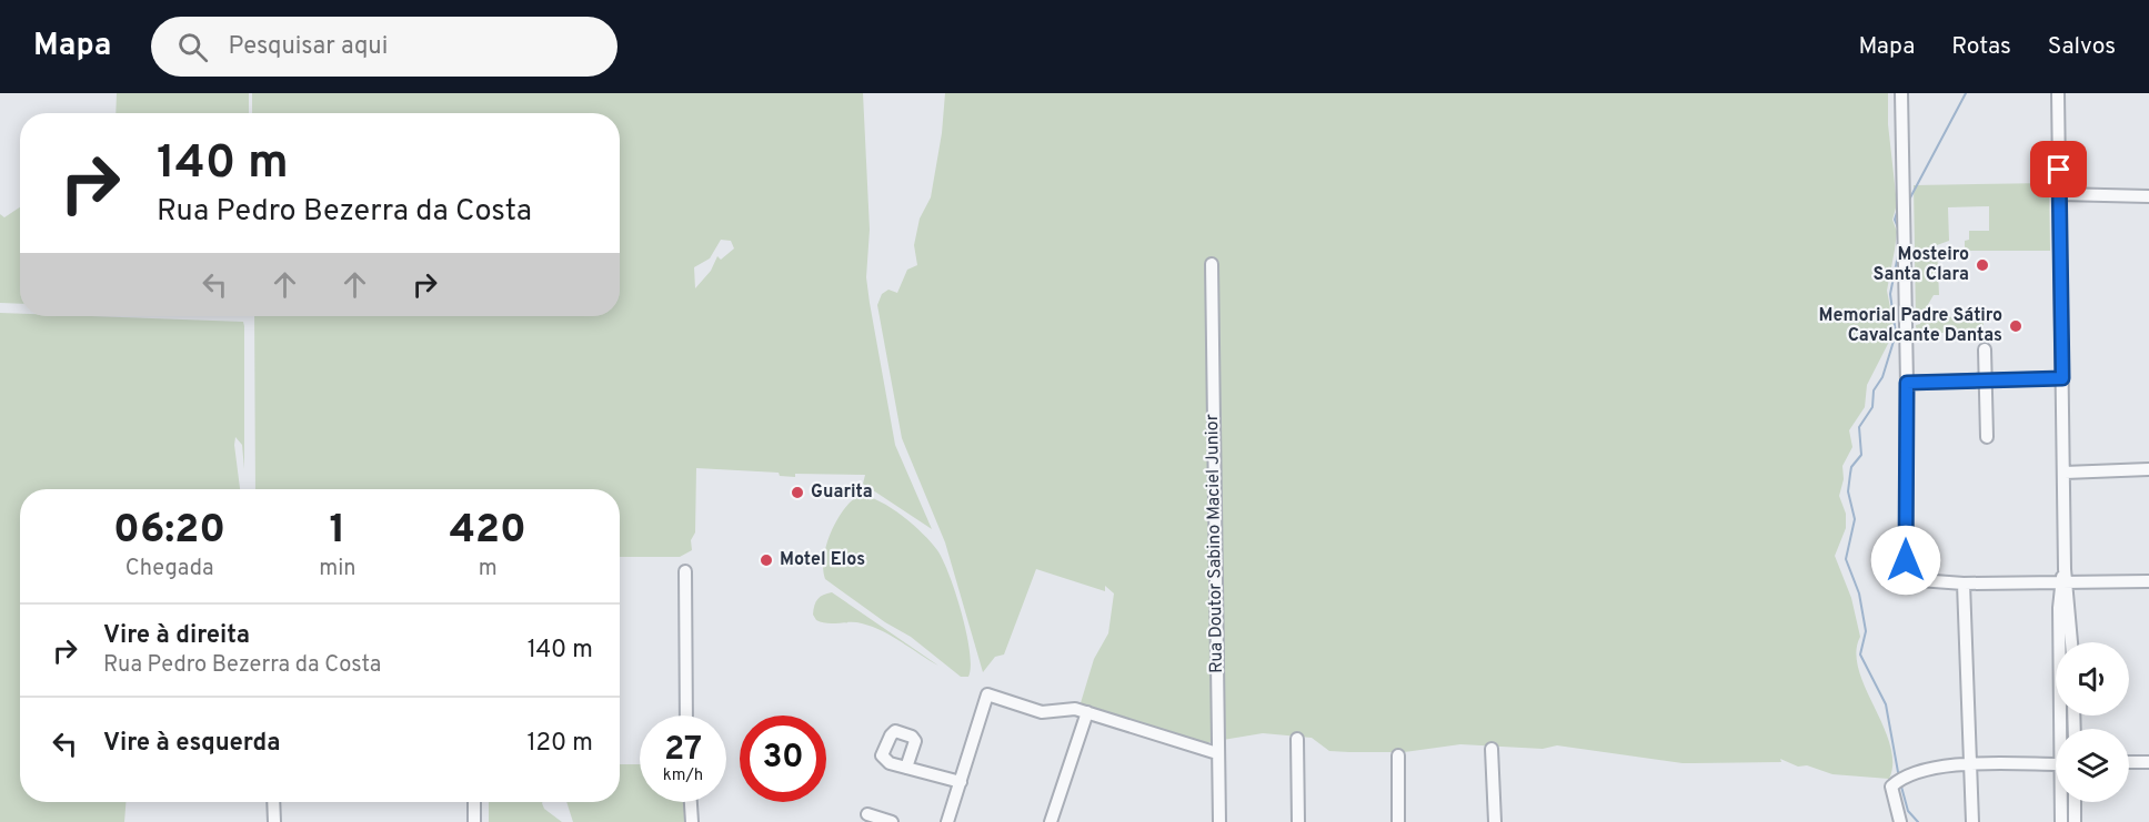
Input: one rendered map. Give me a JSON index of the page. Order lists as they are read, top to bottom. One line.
{"streets":{"street":["Rua Doutor Sabino Maciel Junior"]},"places":["Mosteiro Santa Clara","Memorial Padre Sátiro Cavalcante Dantas","Guarita","Motel Elos"],"page":{"header":"Mapa","search":"Pesquisar aqui","nav":["Mapa","Rotas","Salvos"],"turn":["140 m","Rua Pedro Bezerra da Costa"],"eta":["06:20","Chegada","1","min","420","m"],"list":[{"name":"Vire à direita","note":"Rua Pedro Bezerra da Costa","value":"140 m"},{"name":"Vire à esquerda","value":"120 m"}],"speed":"27 km/h","limit":"30"}}
